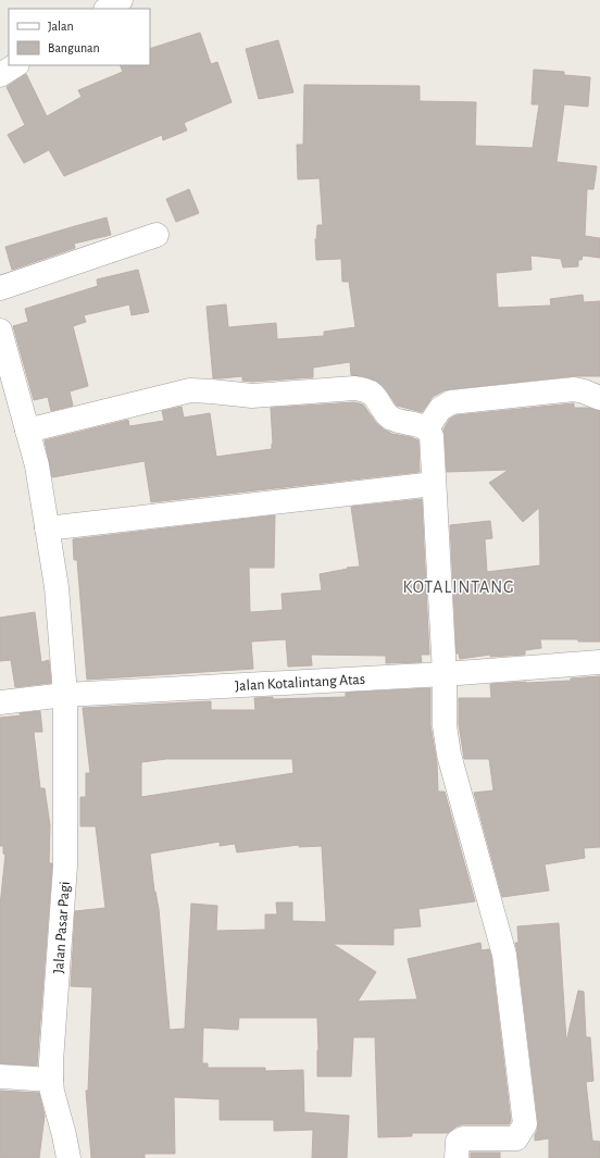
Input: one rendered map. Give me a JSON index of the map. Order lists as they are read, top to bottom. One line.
{"streets":{"street":["Jalan Kotalintang Atas","Jalan Pasar Pagi"]},"crossings":[["Jalan Kotalintang Atas","Jalan Pasar Pagi"]],"districts":["KOTALINTANG"],"legend":["Jalan","Bangunan"]}
